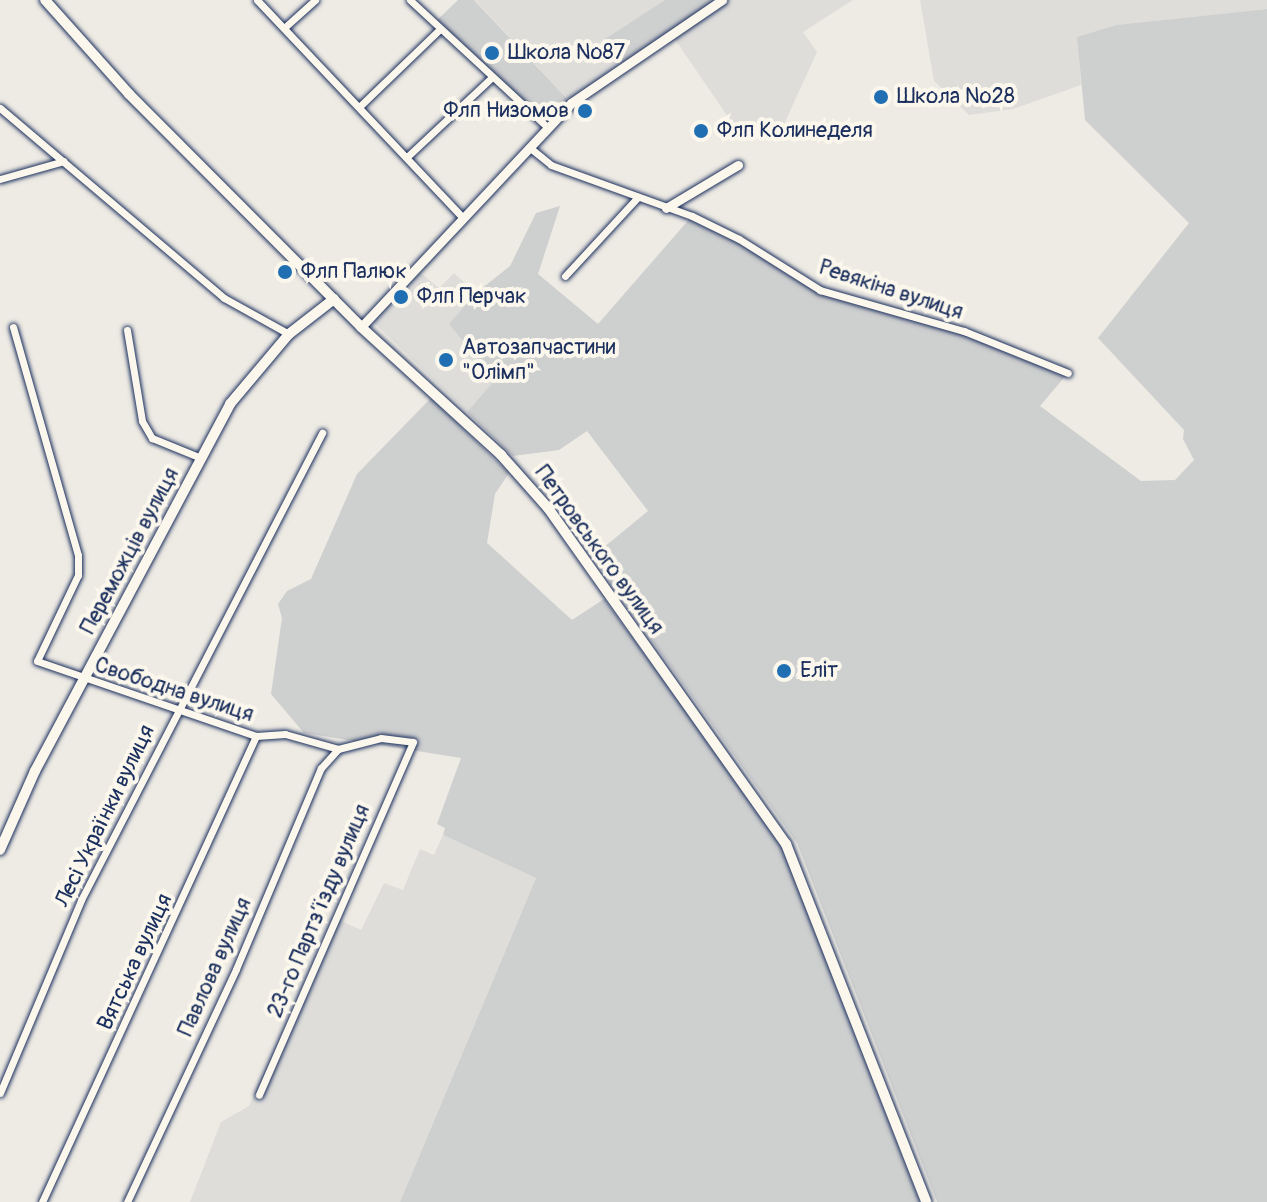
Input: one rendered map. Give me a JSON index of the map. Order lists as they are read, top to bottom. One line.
{"streets":{"main road":["Петровського вулиця","Переможців вулиця"],"street":["Ревякіна вулиця","Свободна вулиця","Лесі Українки вулиця","23-го Партз’їзду вулиця","Вятська вулиця","Павлова вулиця"]},"crossings":[["Петровського вулиця","Переможців вулиця"],["Переможців вулиця","Свободна вулиця"],["Свободна вулиця","Лесі Українки вулиця"],["Свободна вулиця","23-го Партз’їзду вулиця"],["Свободна вулиця","Вятська вулиця"],["Свободна вулиця","Павлова вулиця"],["23-го Партз’їзду вулиця","Павлова вулиця"]],"places":["Школа №87","Школа №28","Флп Низомов","Флп Колинеделя","Флп Палюк","Флп Перчак","Автозапчастини \"Олімп\"","Еліт"]}
